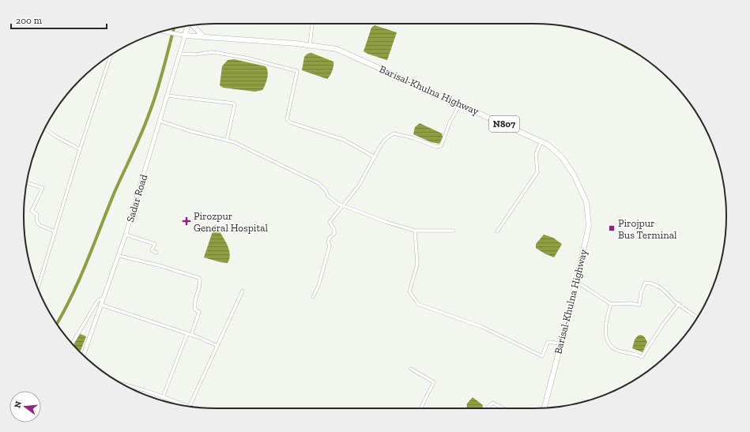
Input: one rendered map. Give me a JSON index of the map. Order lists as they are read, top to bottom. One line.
{"streets":{"highway":["Barisal-Khulna Highway","N807"],"street":["Sadar Road"]},"crossings":[["Barisal-Khulna Highway","Sadar Road"]],"places":{"health":["Pirozpur General Hospital"],"transit":["Pirojpur Bus Terminal"]},"scale_bar":"200 m","north":"left"}
